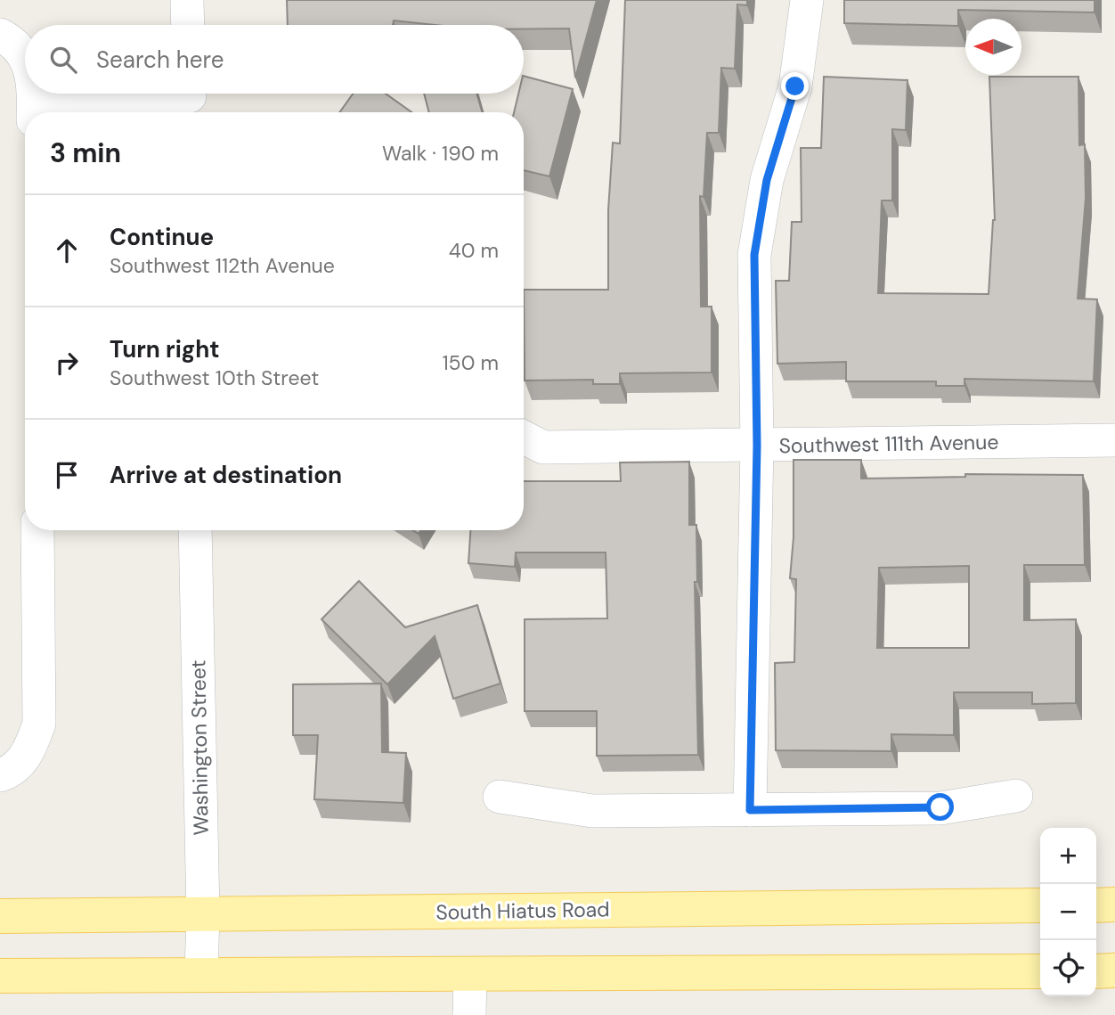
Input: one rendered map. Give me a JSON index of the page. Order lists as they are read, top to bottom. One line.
{"streets":{"main road":["South Hiatus Road"],"street":["Southwest 111th Avenue","Washington Street"]},"crossings":[["Washington Street","South Hiatus Road"]],"north":"left","page":{"search":"Search here","heading":["3 min","Walk · 190 m"],"list":[["Continue","Southwest 112th Avenue","40 m"],["Turn right","Southwest 10th Street","150 m"],"Arrive at destination"],"map_buttons":["+","−"]}}
